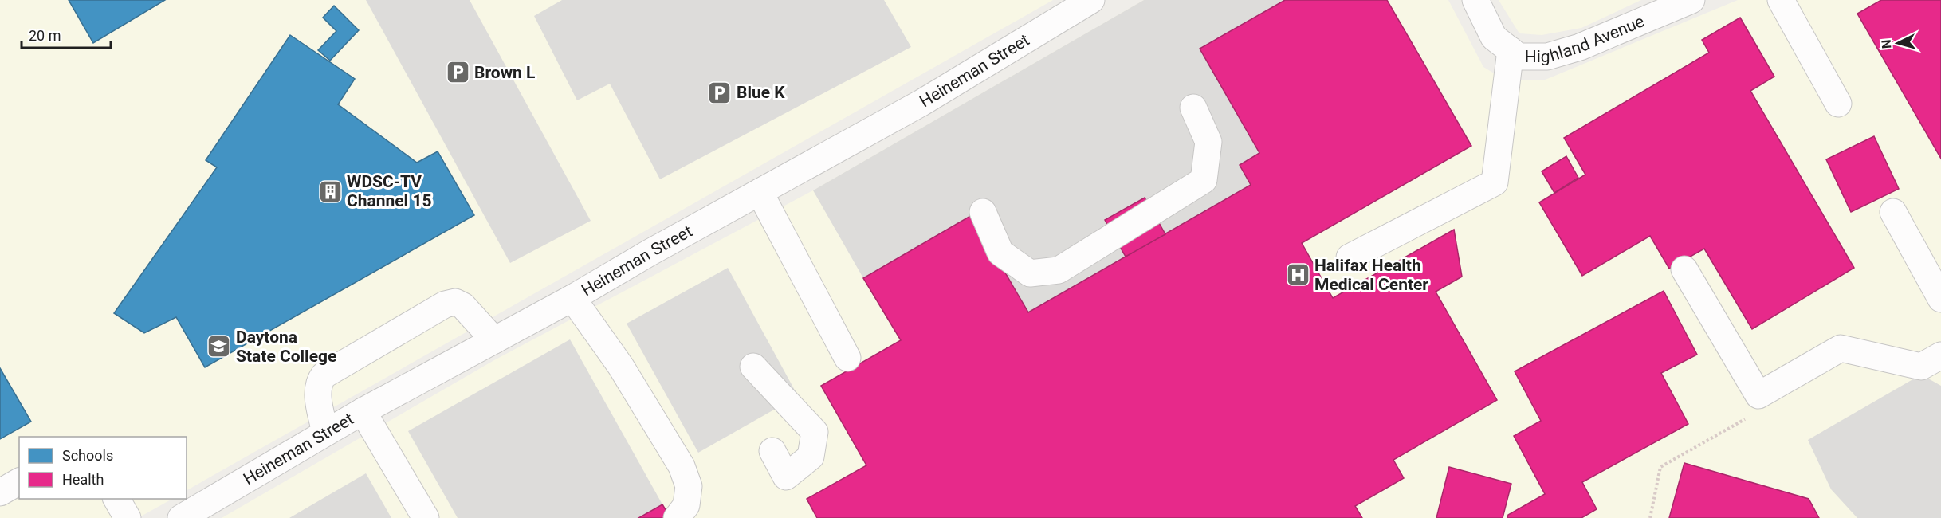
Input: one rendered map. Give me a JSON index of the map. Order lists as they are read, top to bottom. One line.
{"streets":{"street":["Highland Avenue","Heineman Street"]},"places":{"parking":["Brown L","Blue K"],"building":["WDSC-TV Channel 15"],"hospital":["Halifax Health Medical Center"],"school or university":["Daytona State College"]},"legend":["Schools","Health"],"scale_bar":"20 m","north":"left"}
